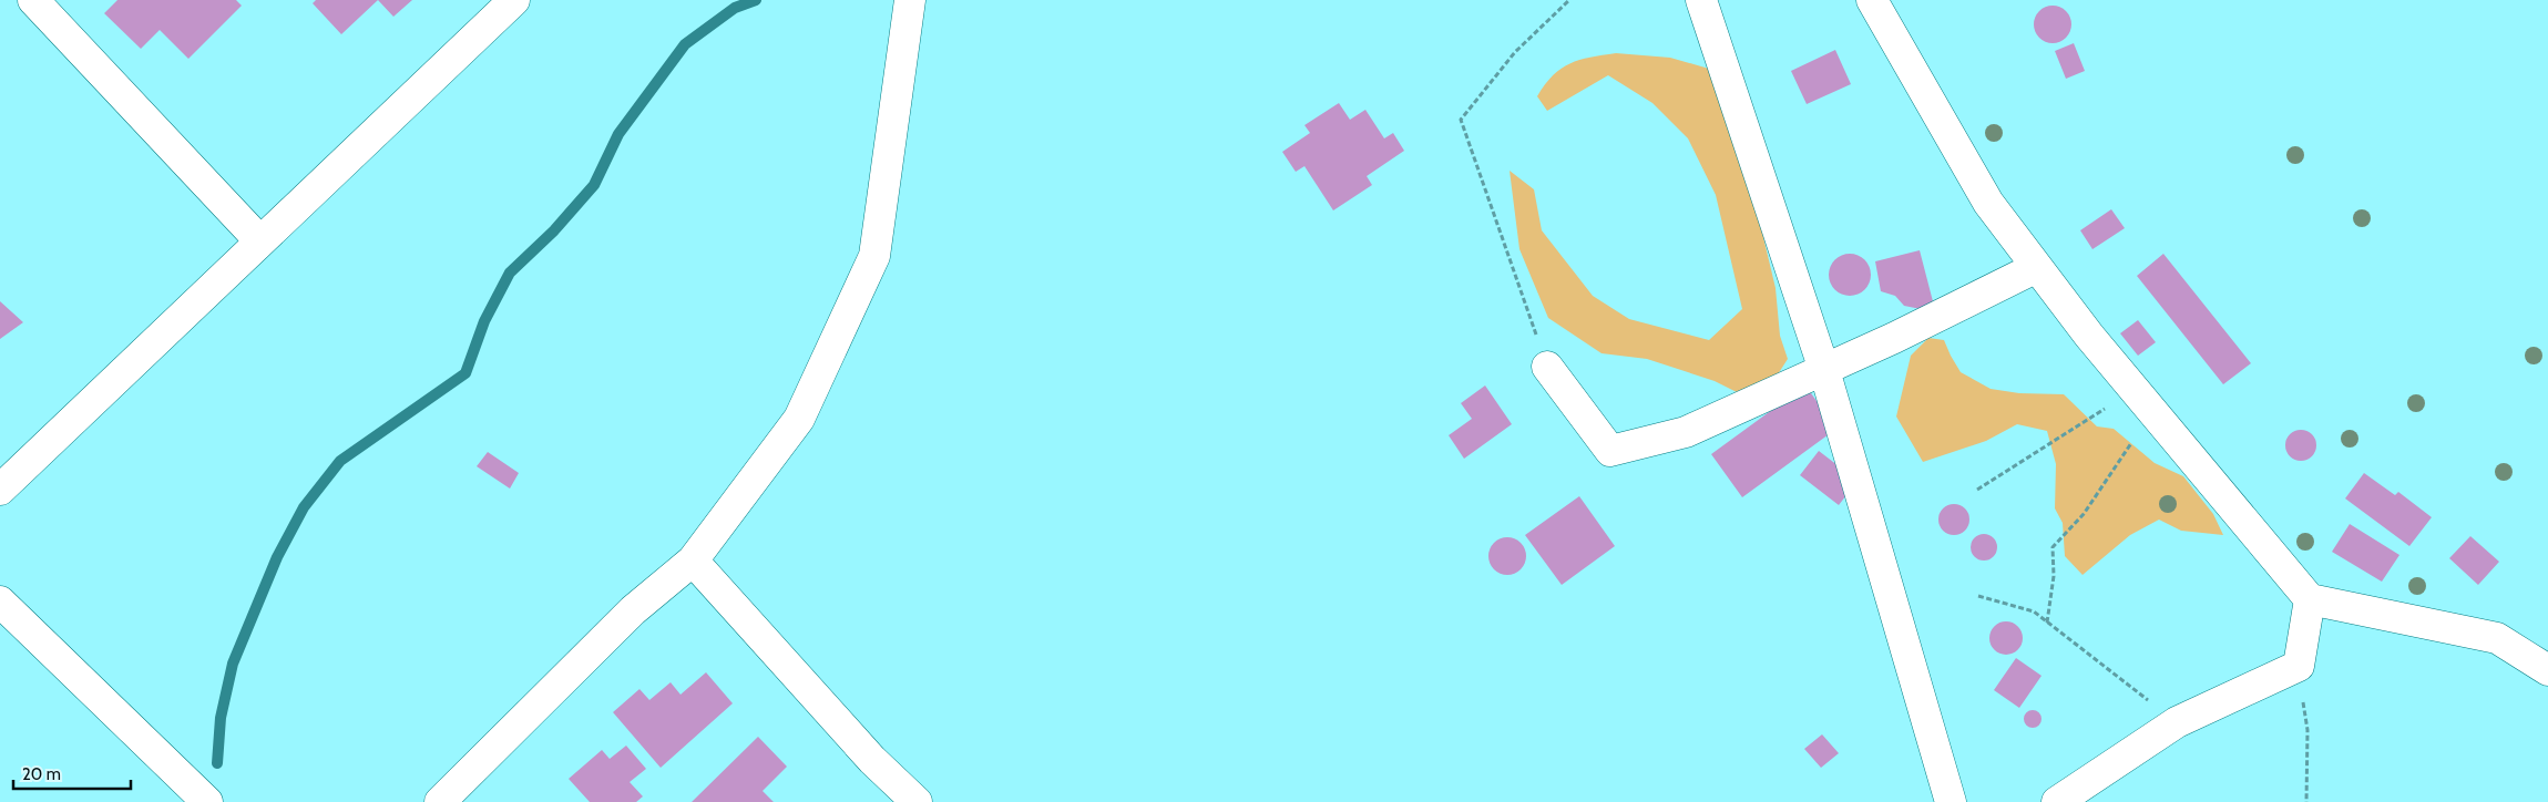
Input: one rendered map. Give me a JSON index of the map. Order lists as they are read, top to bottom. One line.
{"scale_bar":"20 m"}
